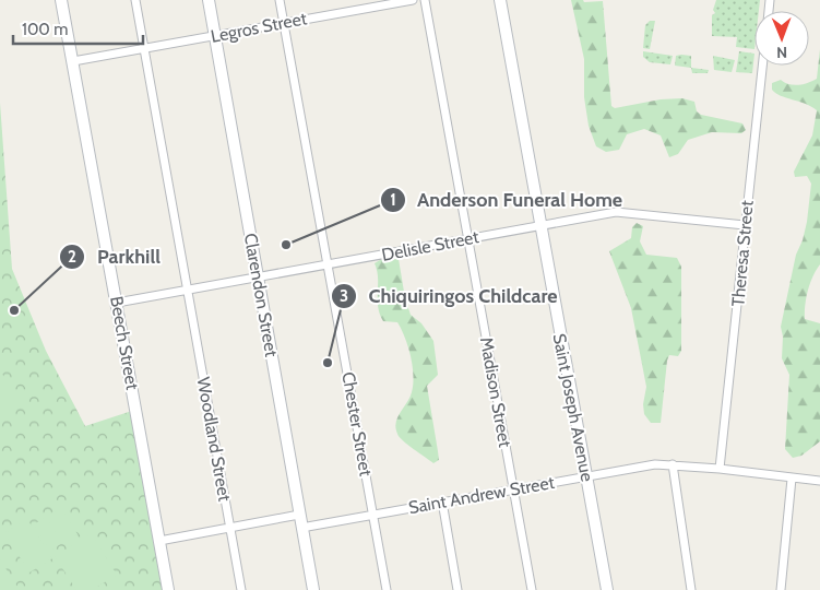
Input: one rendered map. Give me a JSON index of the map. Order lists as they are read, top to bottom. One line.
{"streets":{"street":["Legros Street","Delisle Street","Theresa Street","Clarendon Street","Beech Street","Madison Street","Saint Joseph Avenue","Chester Street","Woodland Street","Saint Andrew Street"]},"crossings":[["Legros Street","Clarendon Street"],["Legros Street","Beech Street"],["Legros Street","Chester Street"],["Legros Street","Woodland Street"],["Delisle Street","Theresa Street"],["Delisle Street","Clarendon Street"],["Delisle Street","Beech Street"],["Delisle Street","Madison Street"],["Delisle Street","Saint Joseph Avenue"],["Delisle Street","Chester Street"],["Delisle Street","Woodland Street"],["Theresa Street","Saint Andrew Street"],["Clarendon Street","Saint Andrew Street"],["Madison Street","Saint Andrew Street"],["Saint Joseph Avenue","Saint Andrew Street"],["Chester Street","Saint Andrew Street"]],"places":["Anderson Funeral Home","Parkhill","Chiquiringos Childcare"],"scale_bar":"100 m","north":"bottom"}
